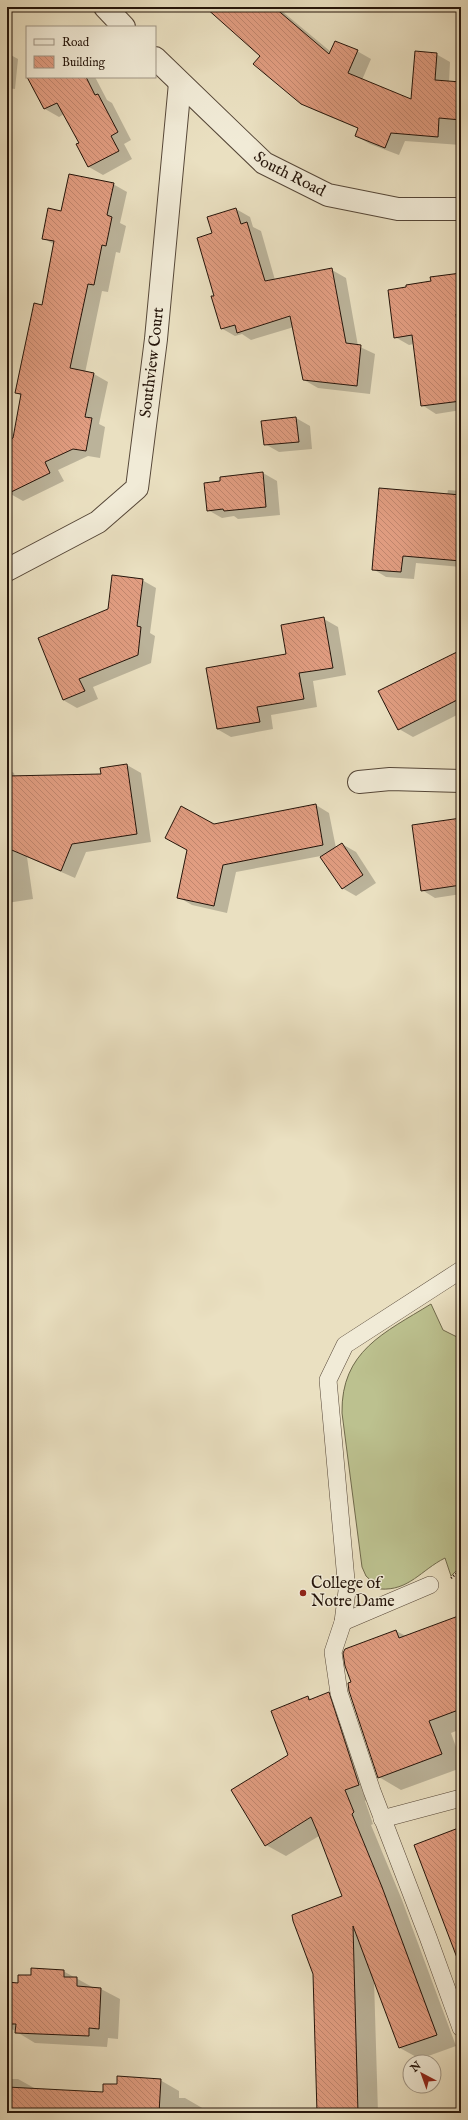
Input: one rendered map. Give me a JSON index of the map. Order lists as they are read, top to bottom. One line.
{"streets":{"street":["South Road","Southview Court"]},"crossings":[["South Road","Southview Court"]],"places":["College of Notre Dame"],"legend":["Road","Building"],"north":"top left"}
